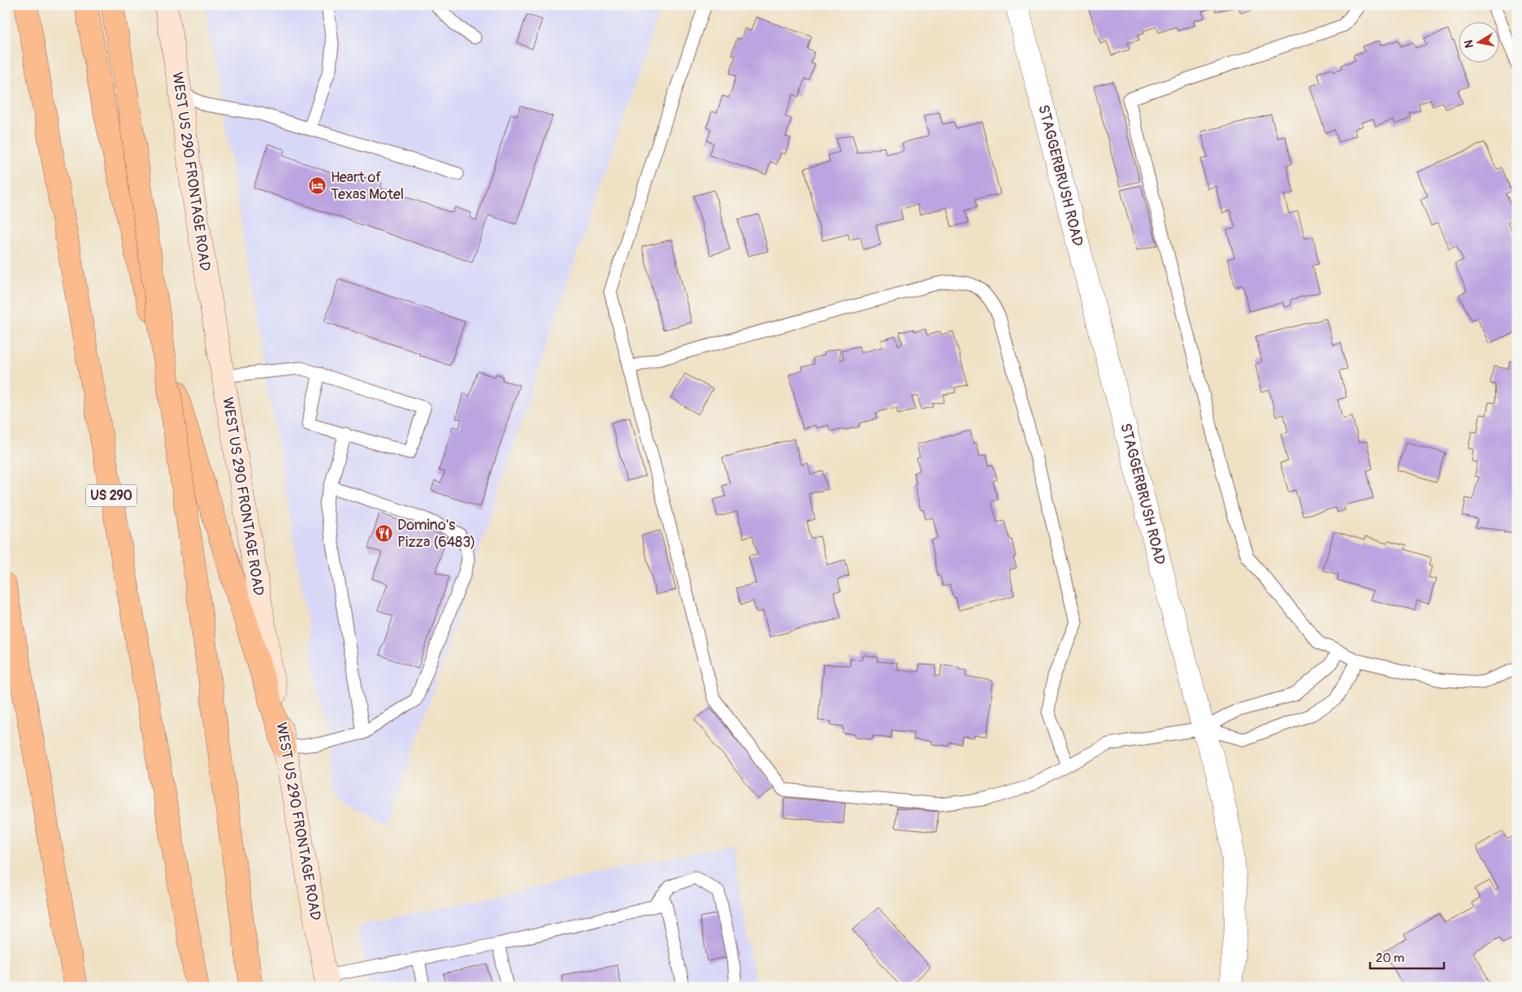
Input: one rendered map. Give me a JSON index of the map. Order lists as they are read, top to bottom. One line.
{"streets":{"highway":["US 290"],"main road":["WEST US 290 FRONTAGE ROAD"],"street":["STAGGERBRUSH ROAD"]},"places":{"hotel":["Heart of Texas Motel"],"restaurant":["Domino's Pizza (6483)"]},"scale_bar":"20 m","north":"left"}
